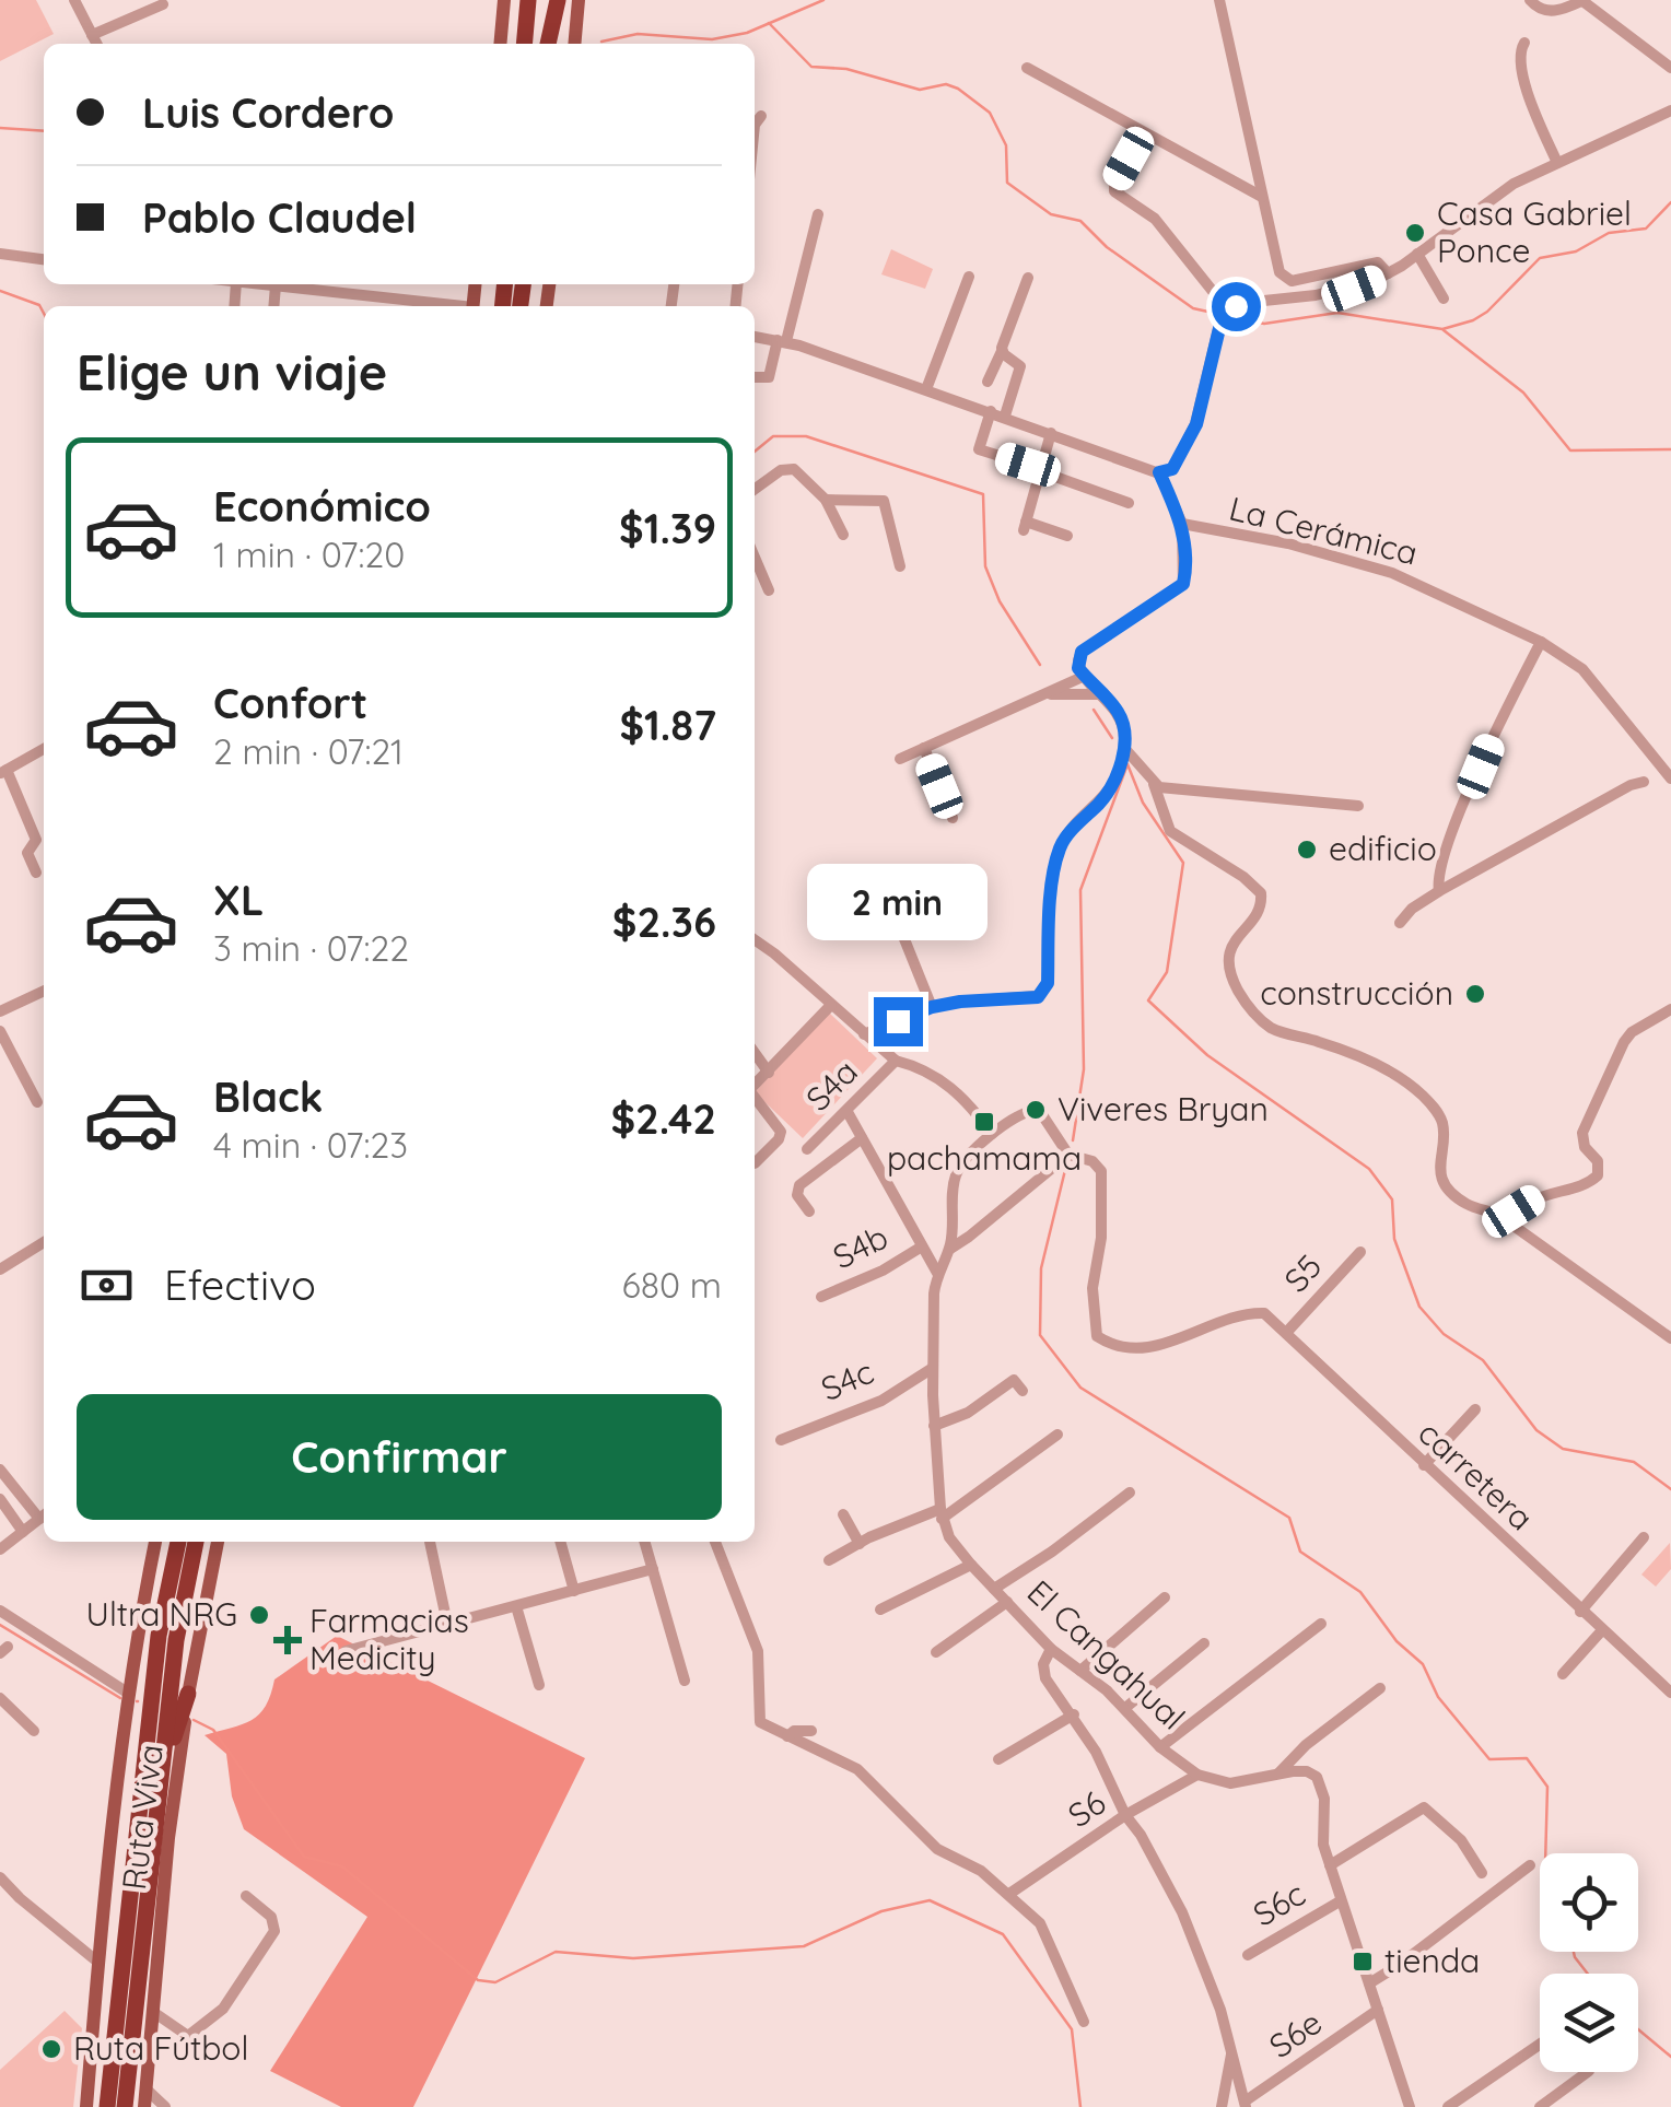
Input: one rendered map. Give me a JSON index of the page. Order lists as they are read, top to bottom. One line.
{"streets":{"highway":["Ruta Viva"],"street":["La Cerámica","S4a","S4b","S5","S4c","carretera","El Cangahual","S6","S6c","S6e"]},"crossings":[["S5","carretera"],["S4c","El Cangahual"],["El Cangahual","S6"],["El Cangahual","S6c"],["El Cangahual","S6e"]],"places":{"other":["Casa Gabriel Ponce","edificio","construcción","Viveres Bryan","Ultra NRG","Ruta Fútbol"],"transit":["pachamama","tienda"],"health":["Farmacias Medicity"]},"page":{"banner":["Luis Cordero","Pablo Claudel"],"heading":"Elige un viaje","list":[{"name":"Económico","note":"1 min · 07:20","value":"$1.39"},{"name":"Confort","note":"2 min · 07:21","value":"$1.87"},{"name":"XL","note":"3 min · 07:22","value":"$2.36"},{"name":"Black","note":"4 min · 07:23","value":"$2.42"}],"bubble":"2 min","pay":["Efectivo","680 m"],"buttons":"Confirmar"}}
